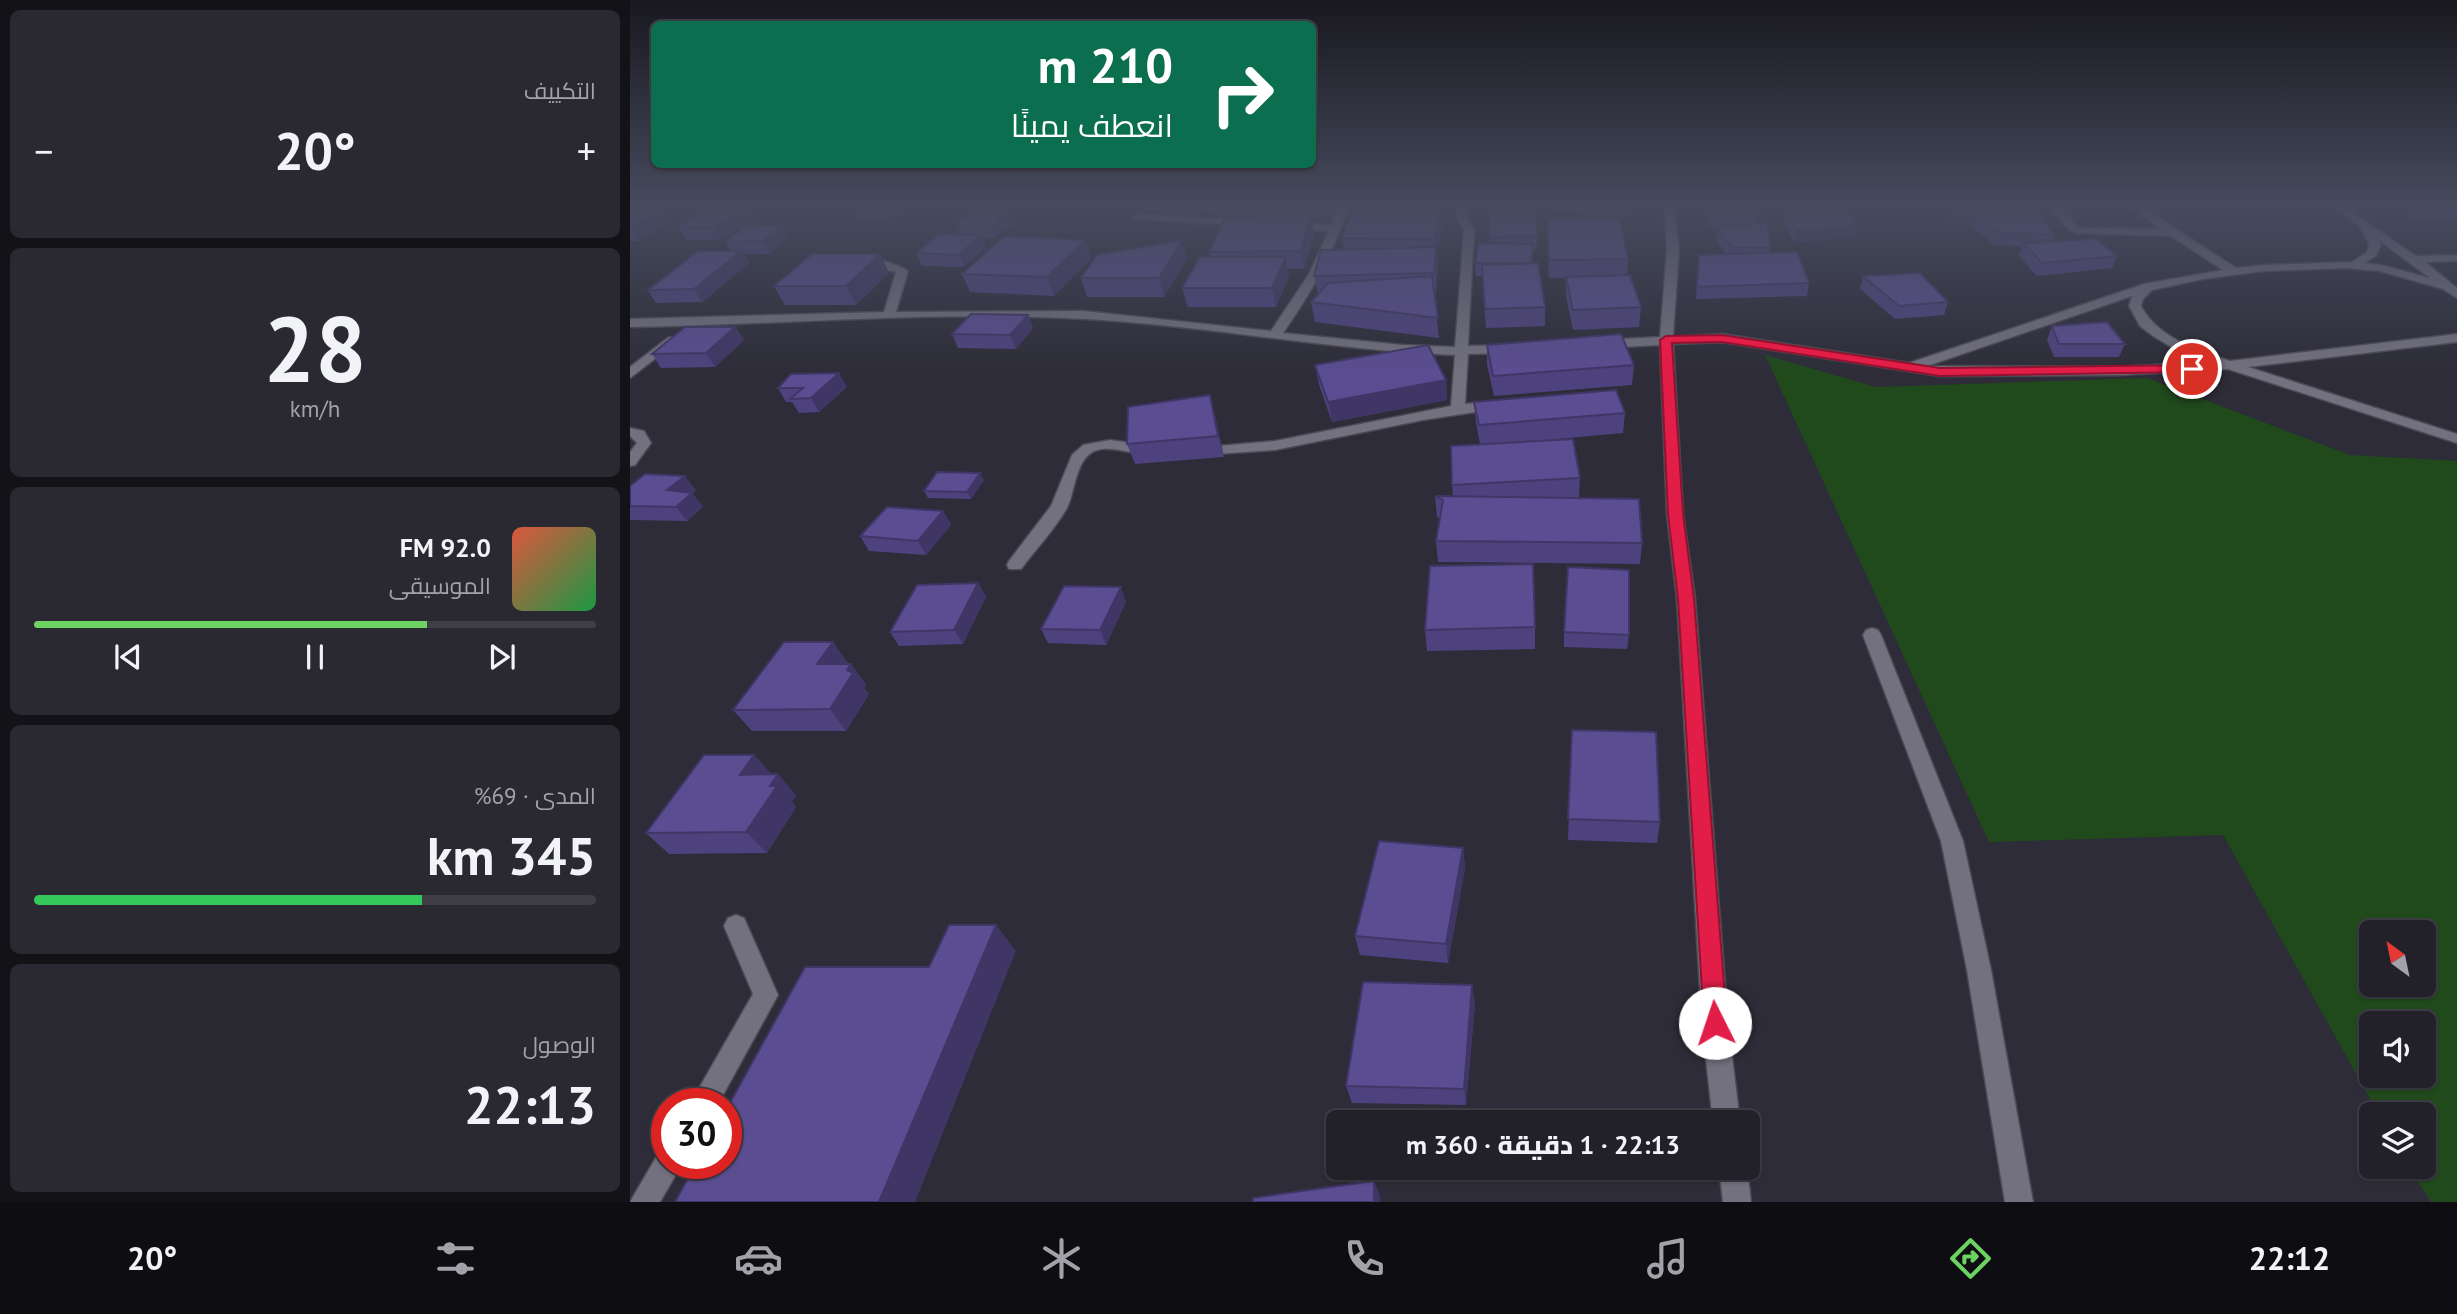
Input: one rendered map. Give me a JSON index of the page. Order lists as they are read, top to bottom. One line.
{"north":"top left","page":{"tile":["التكييف",["28","km/h"],["المدى · 69%","345 km"],["الوصول","22:13"]],"turn":["210 m","انعطف يمينًا"],"heat":["−","20°","+"],"song":["92.0 FM","الموسيقى"],"limit":"30","trip":"22:13 · 1 دقيقة · 360 m","tabs":["22:12","20°"]}}
